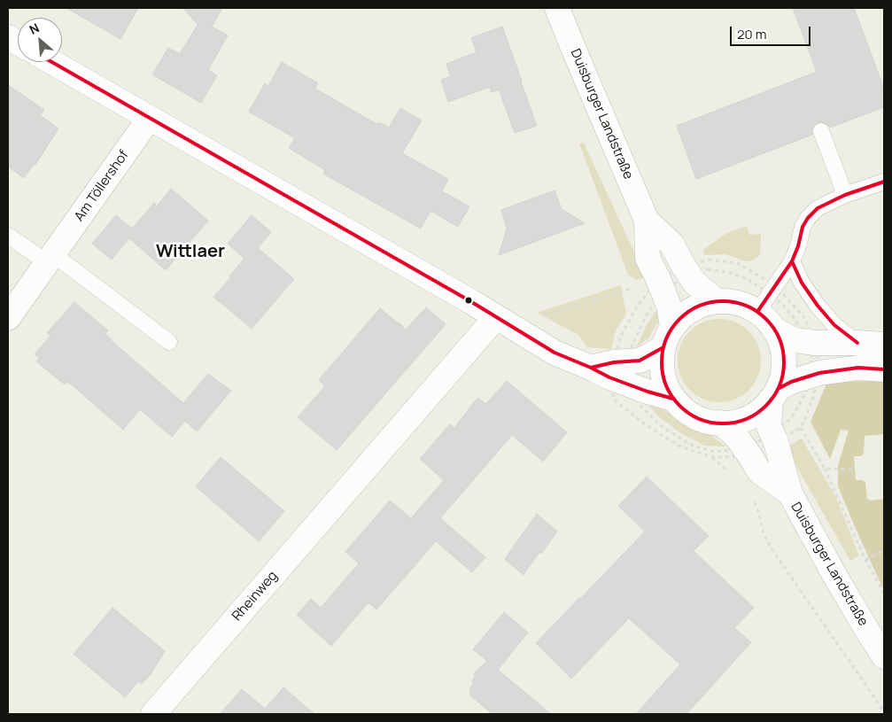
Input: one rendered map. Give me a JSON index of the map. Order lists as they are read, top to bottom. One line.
{"streets":{"street":["Duisburger Landstraße","Am Töllershof","Rheinweg"]},"districts":["Wittlaer"],"scale_bar":"20 m","north":"top left"}
